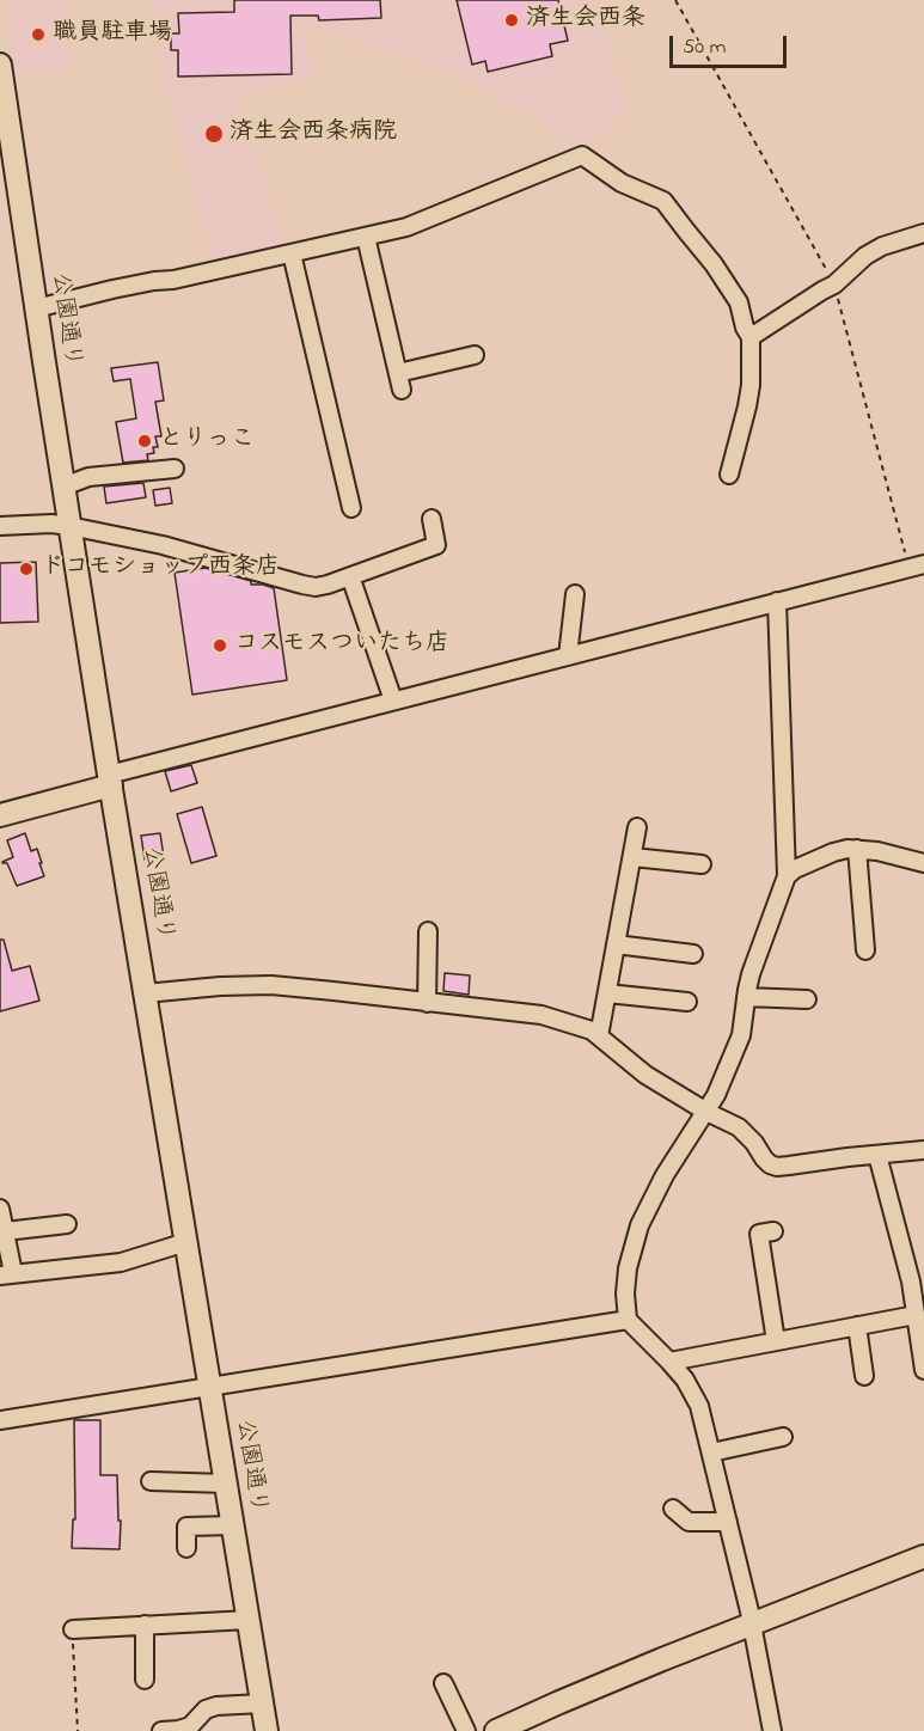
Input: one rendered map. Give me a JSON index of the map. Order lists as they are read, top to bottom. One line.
{"streets":{"street":["公園通り"]},"places":["済生会西条","職員駐車場","済生会西条病院","とりっこ","ドコモショップ西条店","コスモスついたち店"],"scale_bar":"50 m"}
